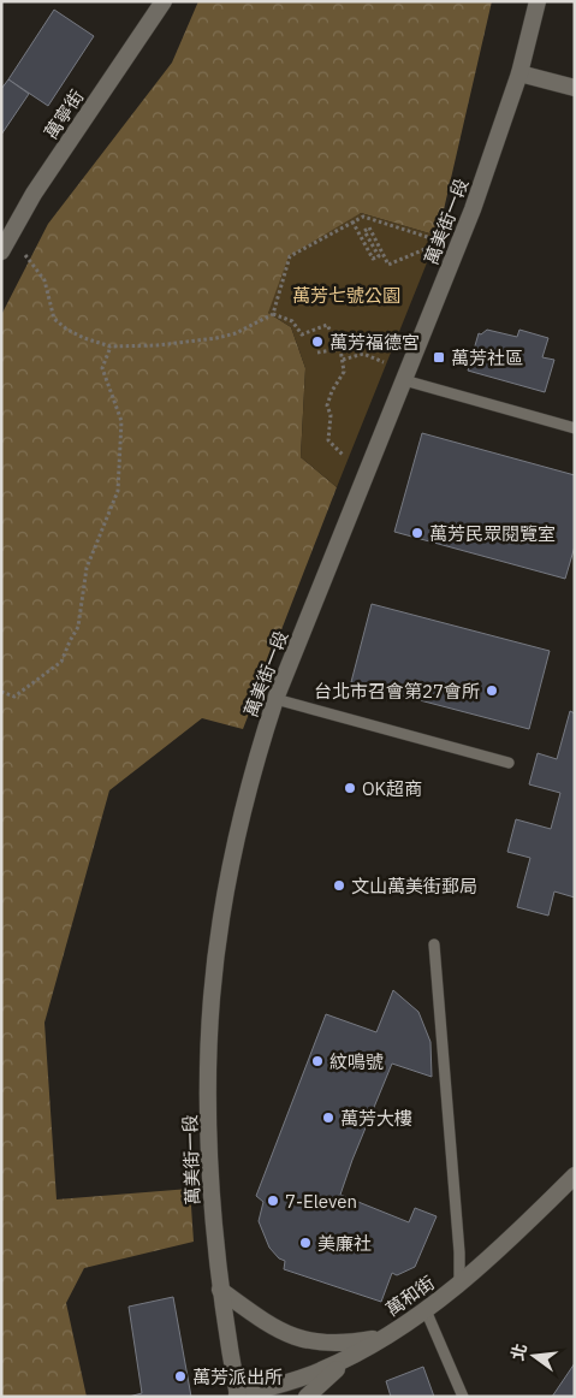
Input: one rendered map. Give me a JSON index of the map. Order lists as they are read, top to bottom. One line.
{"streets":{"street":["萬寧街","萬美街一段","萬和街"]},"crossings":[["萬美街一段","萬和街"]],"parks":["萬芳七號公園"],"places":{"other":["萬芳福德宮","萬芳民眾閱覽室","台北市召會第27會所","OK超商","文山萬美街郵局","紋鳴號","萬芳大樓","7-Eleven","美廉社","萬芳派出所"],"transit":["萬芳社區"]},"north":"left"}
